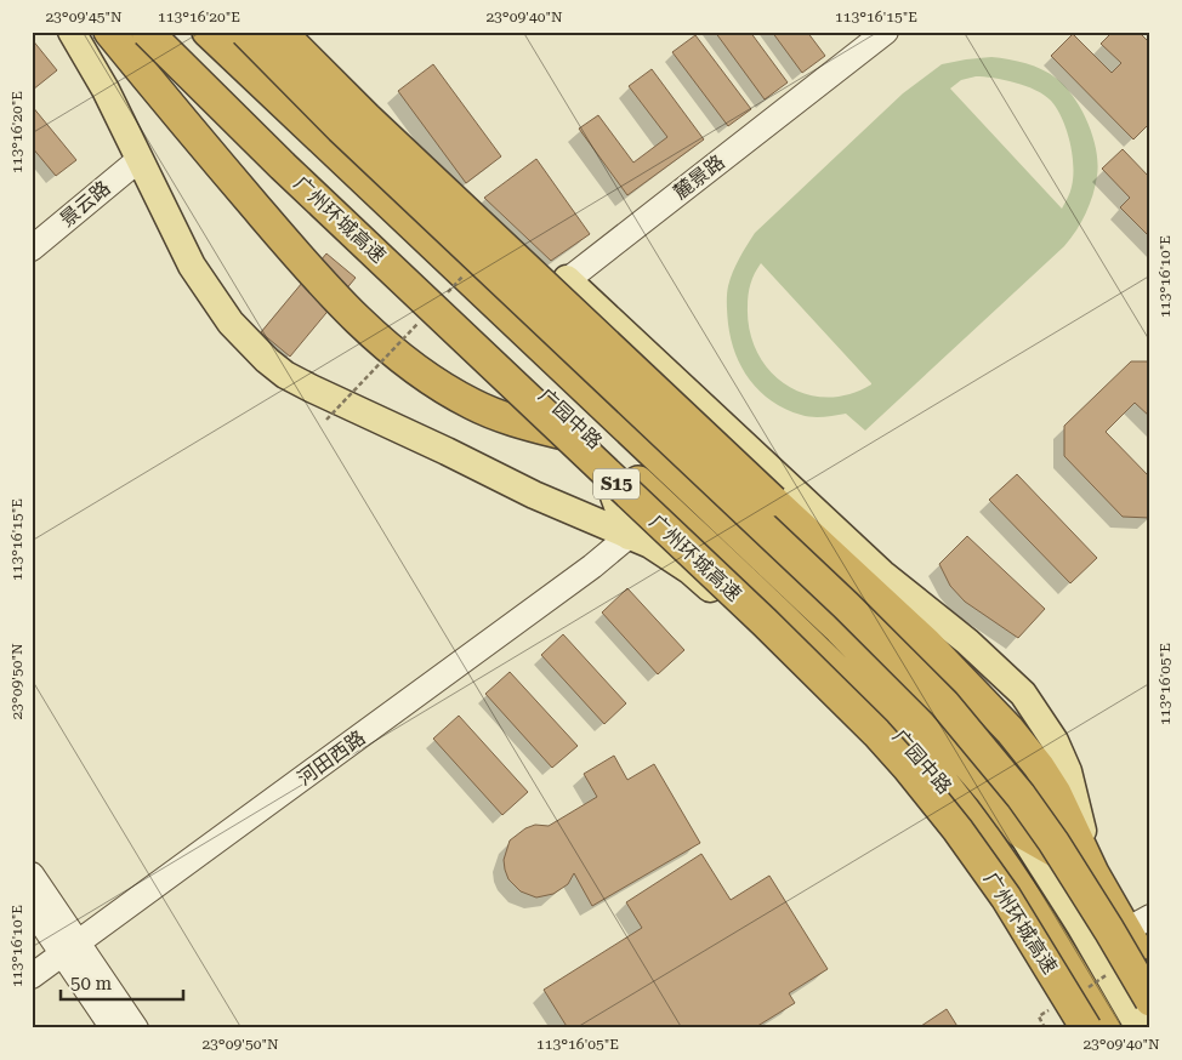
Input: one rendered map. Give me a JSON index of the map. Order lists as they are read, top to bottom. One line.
{"streets":{"highway":["广州环城高速","广园中路","S15"],"street":["麓景路","景云路","河田西路"]},"crossings":[["麓景路","广园中路"]],"scale_bar":"50 m","coordinates":["23°09'45\"N","113°16'20\"E","23°09'40\"N","113°16'15\"E","113°16'10\"E","23°09'50\"N","113°16'05\"E"]}
